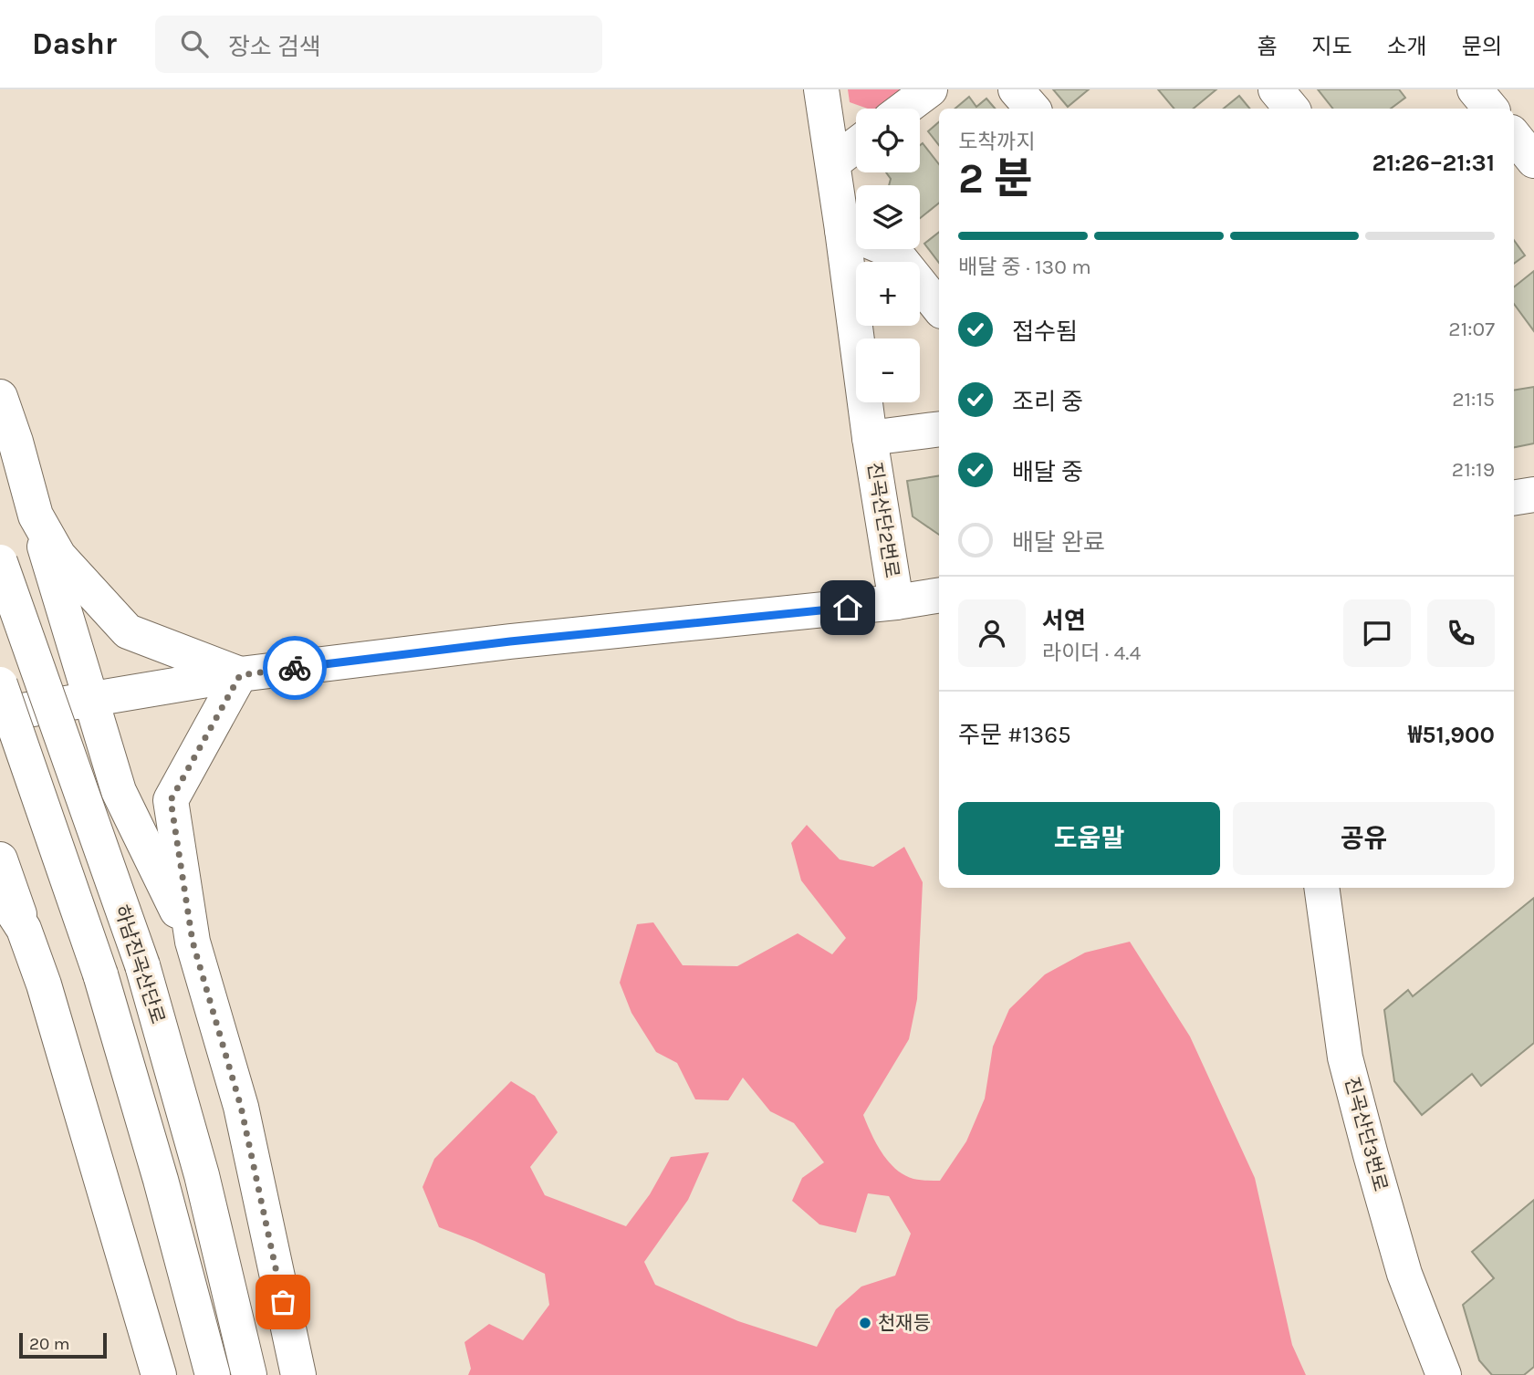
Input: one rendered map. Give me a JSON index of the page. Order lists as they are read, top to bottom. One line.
{"streets":{"main road":["진곡산단2번로","하남진곡산단로","진곡산단3번로"]},"places":["천재등"],"scale_bar":"20 m","page":{"header":"Dashr","search":"장소 검색","nav":["홈","지도","소개","문의"],"map_buttons":["+","−"],"heading":["2 분","도착까지","21:26–21:31"],"panel":["서연","라이더 · 4.4","주문 #1365","₩51,900"],"bar":"배달 중 · 130 m","list":[["접수됨","21:07"],["조리 중","21:15"],["배달 중","21:19"],"배달 완료"],"buttons":["도움말","공유"],"scale":"20 m"}}
